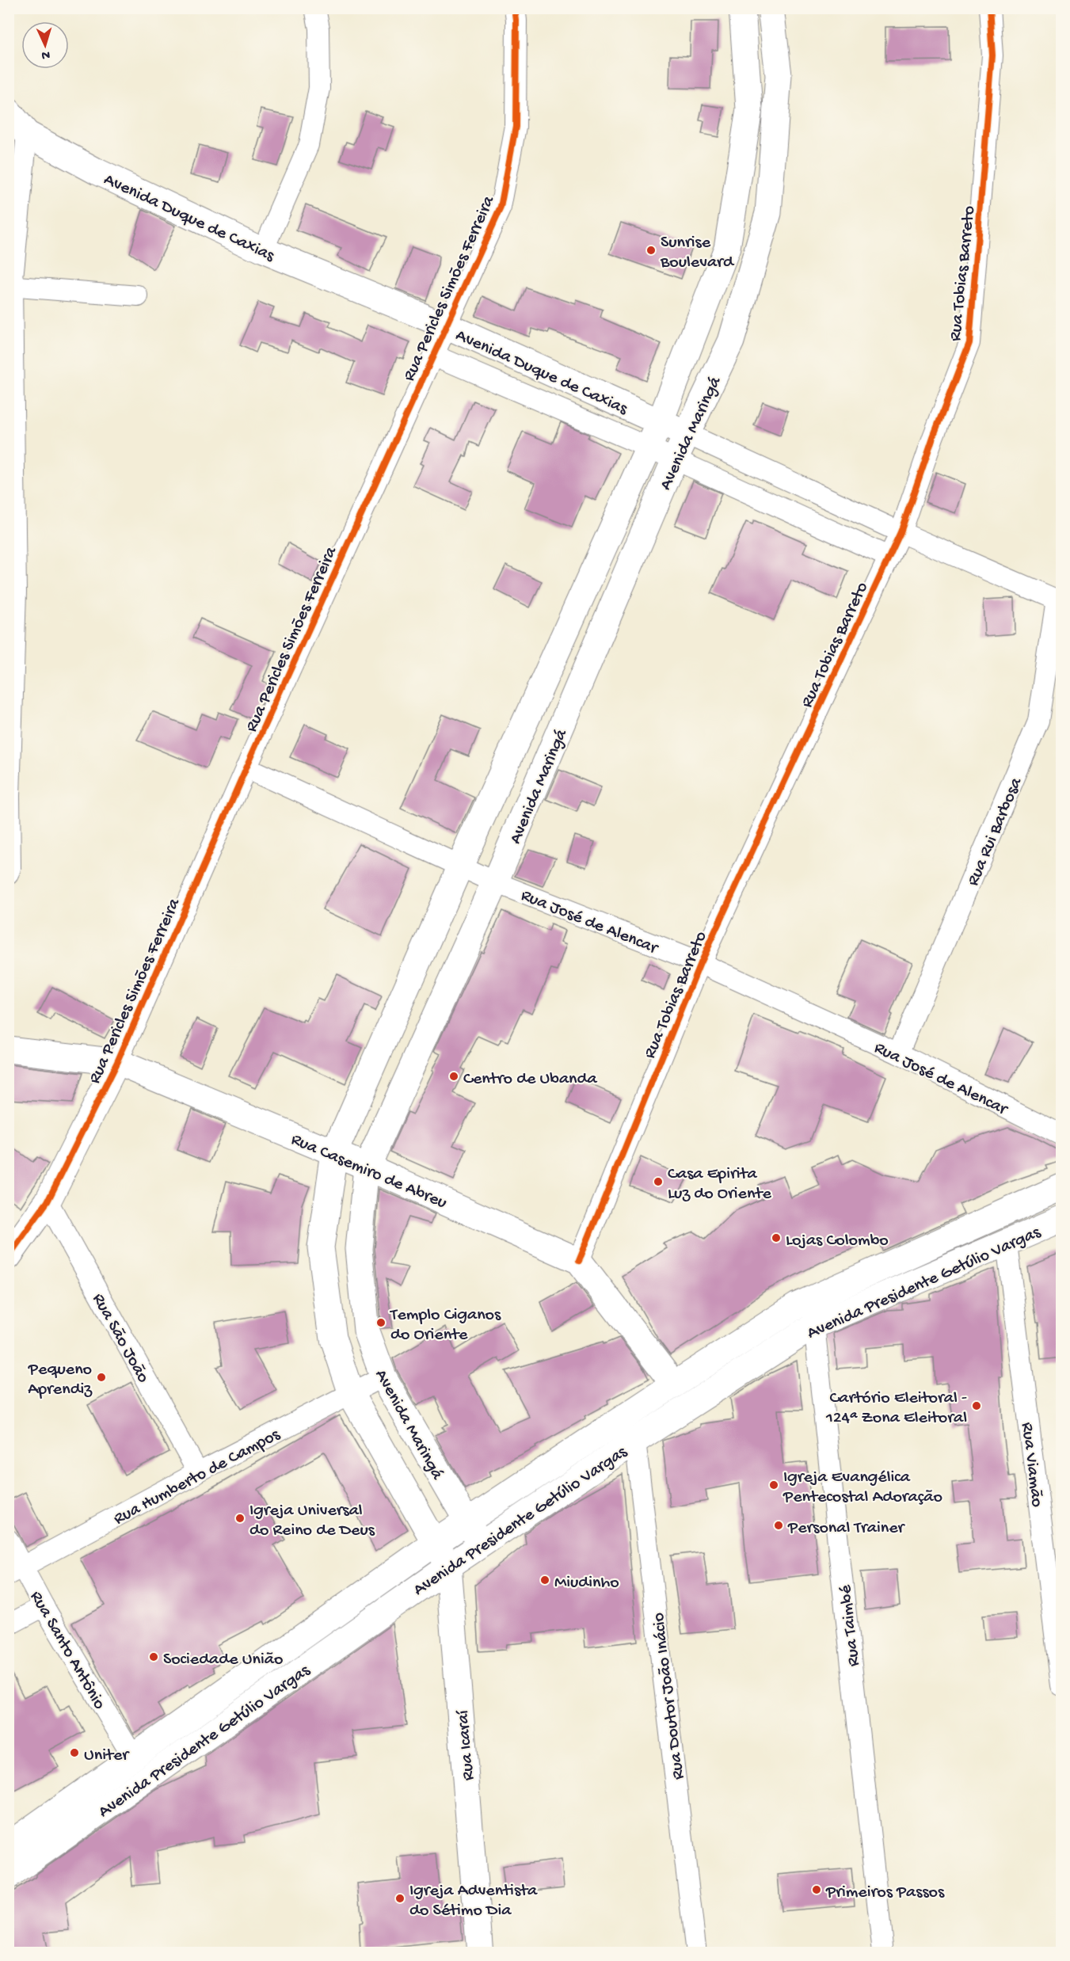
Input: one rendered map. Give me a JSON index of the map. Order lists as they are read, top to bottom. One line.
{"streets":{"main road":["Avenida Duque de Caxias","Rua Pericles Simões Ferreira","Avenida Maringá","Rua Casemiro de Abreu","Avenida Presidente Getúlio Vargas","Rua Icaraí"],"street":["Rua Tobias Barreto","Rua Rui Barbosa","Rua José de Alencar","Rua São João","Rua Viamão","Rua Humberto de Campos","Rua Taimbé","Rua Santo Antônio","Rua Doutor João Inácio"]},"crossings":[["Avenida Duque de Caxias","Rua Tobias Barreto"],["Avenida Duque de Caxias","Rua Pericles Simões Ferreira"],["Avenida Duque de Caxias","Avenida Maringá"],["Avenida Duque de Caxias","Rua Rui Barbosa"],["Rua Tobias Barreto","Rua José de Alencar"],["Rua Tobias Barreto","Rua Casemiro de Abreu"],["Rua Pericles Simões Ferreira","Rua José de Alencar"],["Rua Pericles Simões Ferreira","Rua Casemiro de Abreu"],["Rua Pericles Simões Ferreira","Rua São João"],["Avenida Maringá","Rua José de Alencar"],["Avenida Maringá","Rua Casemiro de Abreu"],["Avenida Maringá","Avenida Presidente Getúlio Vargas"],["Avenida Maringá","Rua Humberto de Campos"],["Avenida Maringá","Rua Icaraí"],["Rua Rui Barbosa","Rua José de Alencar"],["Rua Casemiro de Abreu","Avenida Presidente Getúlio Vargas"],["Avenida Presidente Getúlio Vargas","Rua Viamão"],["Avenida Presidente Getúlio Vargas","Rua Taimbé"],["Avenida Presidente Getúlio Vargas","Rua Santo Antônio"],["Avenida Presidente Getúlio Vargas","Rua Doutor João Inácio"],["Avenida Presidente Getúlio Vargas","Rua Icaraí"],["Rua São João","Rua Humberto de Campos"],["Rua Humberto de Campos","Rua Santo Antônio"]],"places":["Sunrise Boulevard","Centro de Ubanda","Casa Epirita Luz do Oriente","Lojas Colombo","Templo Ciganos do Oriente","Pequeno Aprendiz","Cartório Eleitoral - 124ª Zona Eleitoral","Igreja Evangélica Pentecostal Adoração","Igreja Universal do Reino de Deus","Personal Trainer","Miudinho","Sociedade União","Uniter","Primeiros Passos","Igreja Adventista do Sétimo Dia"],"north":"bottom"}
